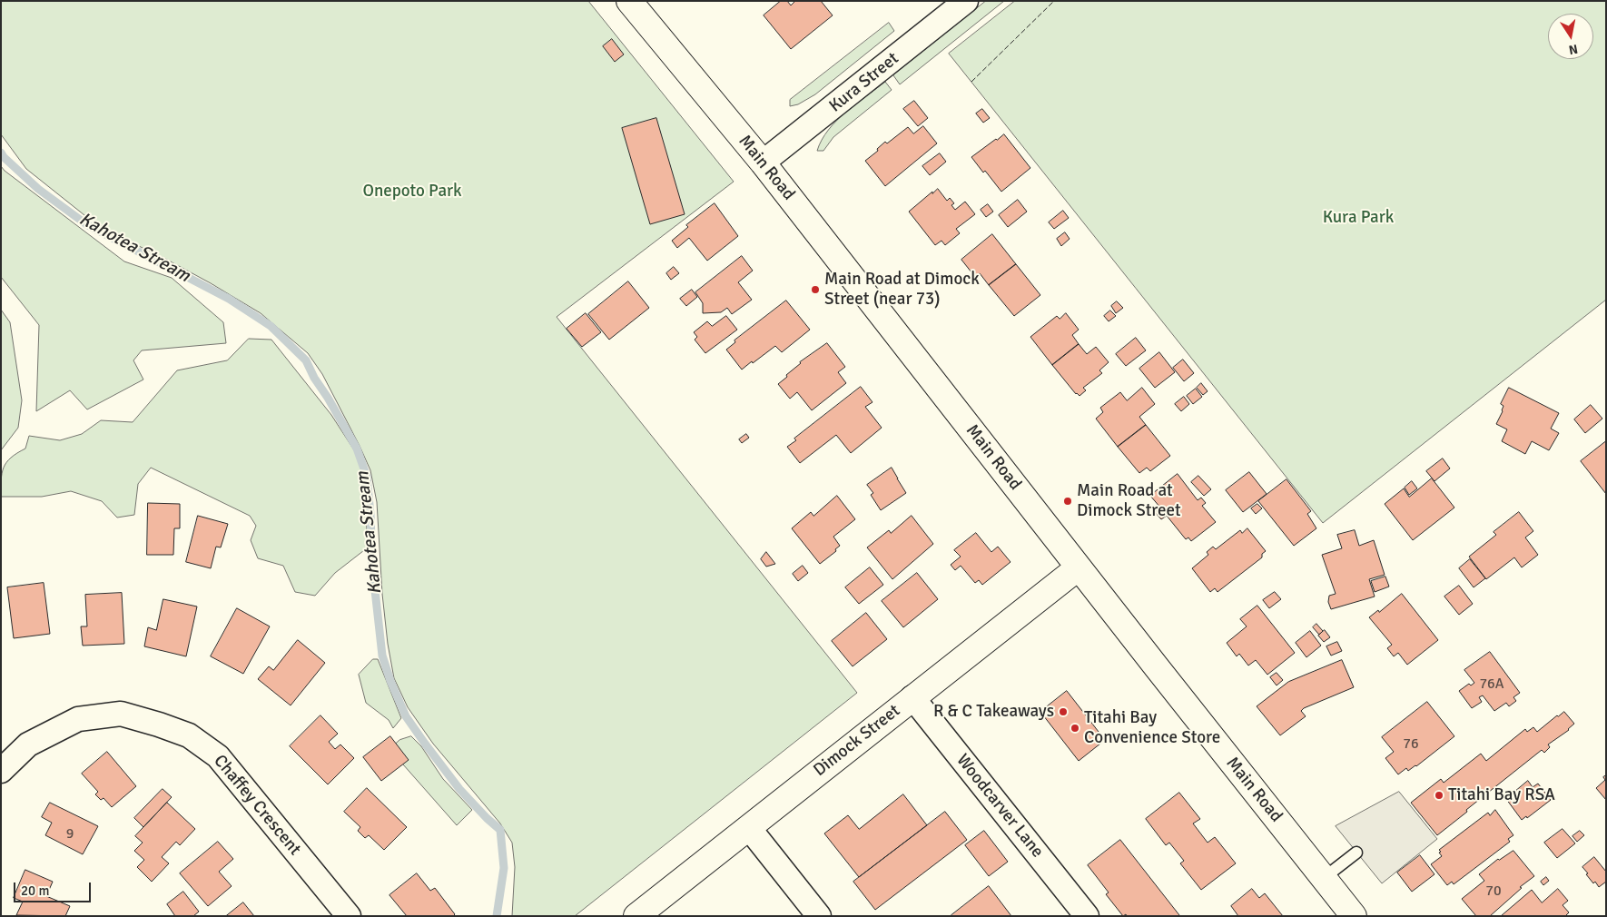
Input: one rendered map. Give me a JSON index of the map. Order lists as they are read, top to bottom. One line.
{"streets":{"main road":["Main Road","Dimock Street"],"street":["Kura Street","Chaffey Crescent","Woodcarver Lane"]},"crossings":[["Kura Street","Main Road"],["Main Road","Dimock Street"],["Dimock Street","Woodcarver Lane"]],"water":["Kahotea Stream"],"parks":["Onepoto Park","Kura Park"],"places":["Main Road at Dimock Street (near 73)","Main Road at Dimock Street","R & C Takeaways","Titahi Bay Convenience Store","Titahi Bay RSA"],"house_numbers":["76A","76","9","70"],"scale_bar":"20 m","north":"bottom"}
